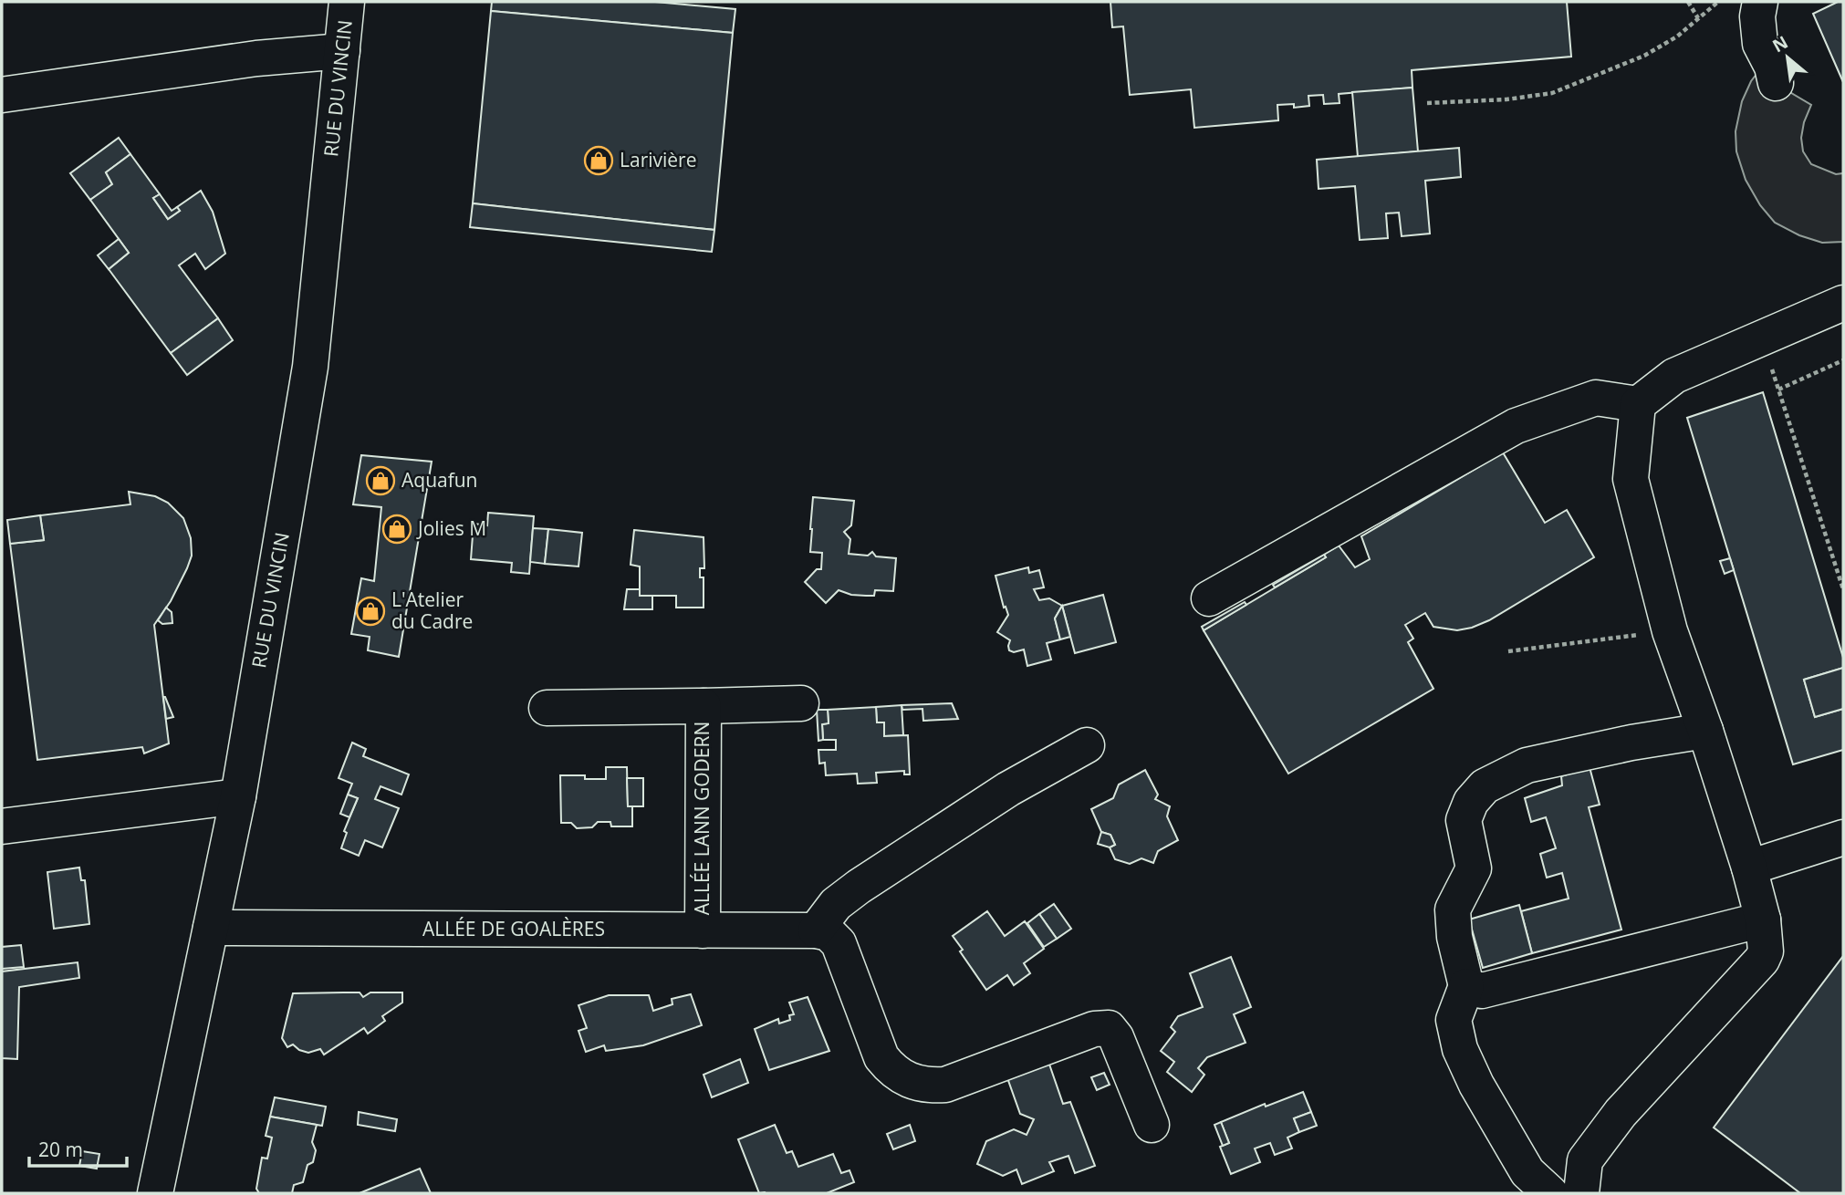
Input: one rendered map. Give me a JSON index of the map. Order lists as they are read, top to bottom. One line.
{"streets":{"street":["RUE DU VINCIN","ALLÉE LANN GODERN","ALLÉE DE GOALÈRES"]},"crossings":[["RUE DU VINCIN","ALLÉE DE GOALÈRES"],["ALLÉE LANN GODERN","ALLÉE DE GOALÈRES"]],"places":{"shop":["Larivière","Aquafun","Jolies M","L'Atelier du Cadre"]},"scale_bar":"20 m","north":"top left"}
